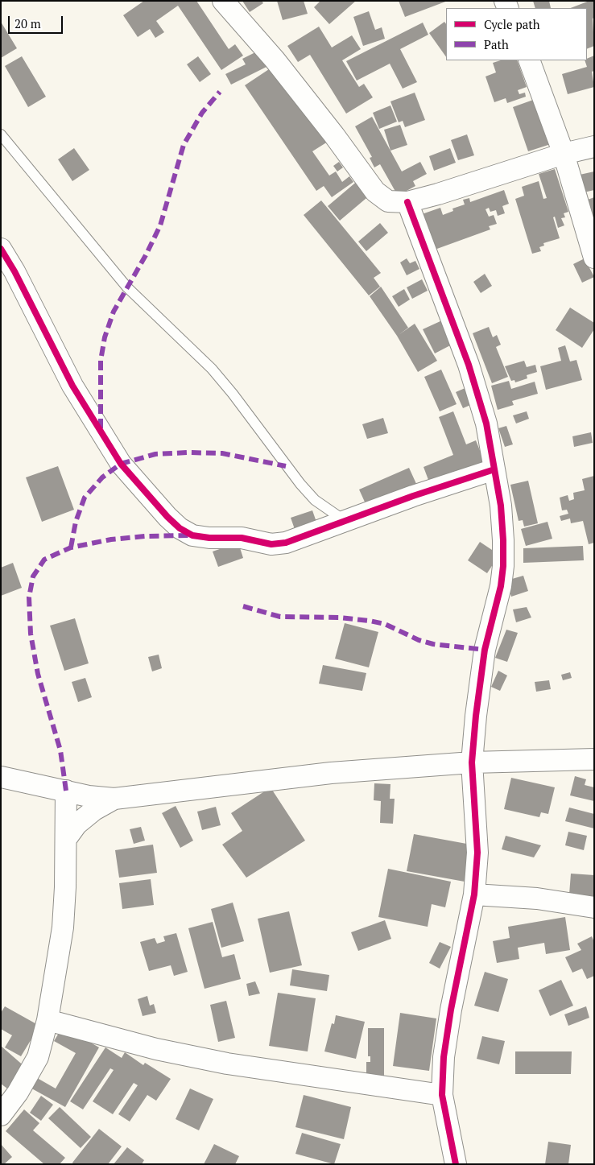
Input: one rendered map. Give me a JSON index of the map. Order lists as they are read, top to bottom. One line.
{"legend":["Cycle path","Path"],"scale_bar":"20 m"}
